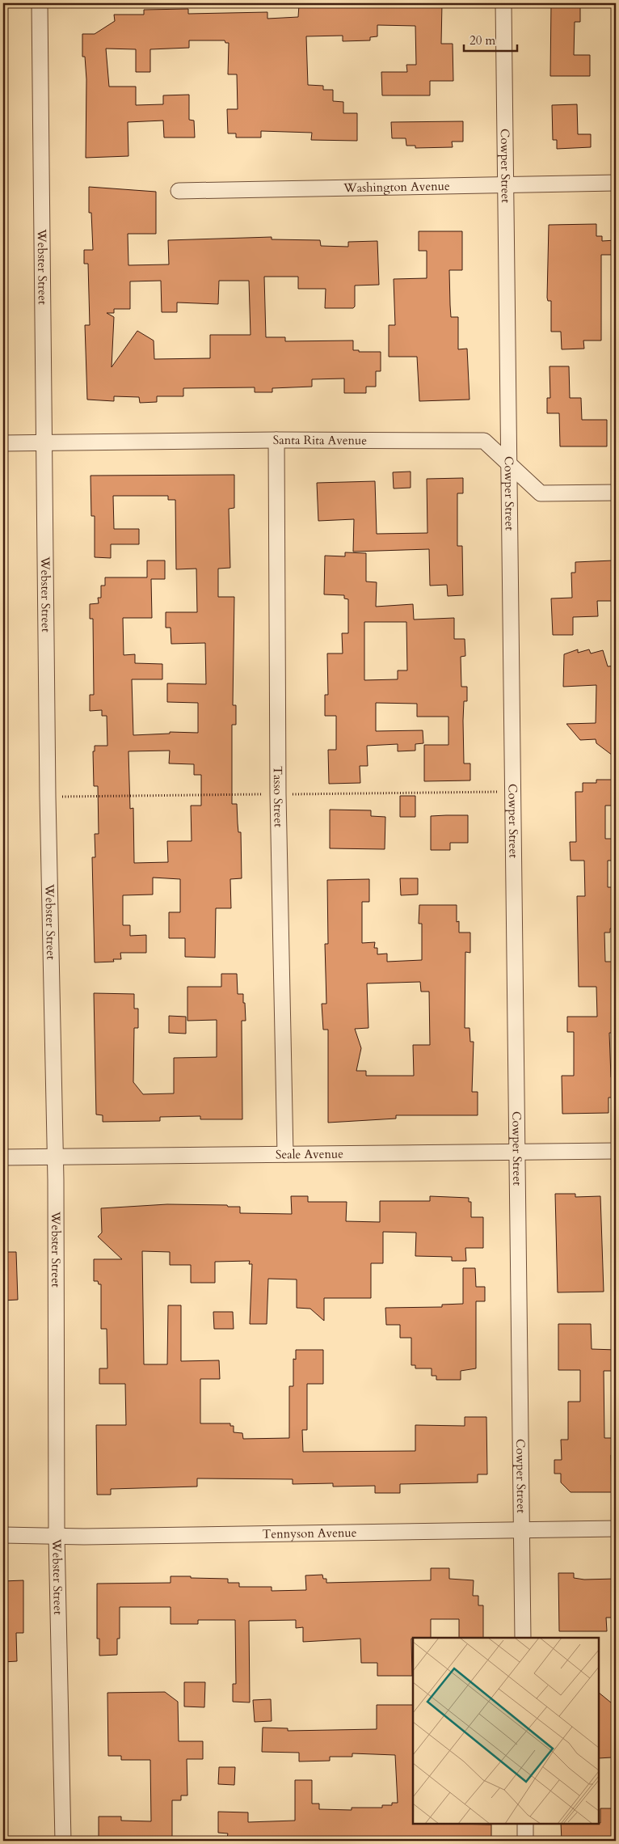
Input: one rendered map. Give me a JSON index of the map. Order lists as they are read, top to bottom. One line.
{"streets":{"street":["Cowper Street","Washington Avenue","Webster Street","Santa Rita Avenue","Tasso Street","Seale Avenue","Tennyson Avenue"]},"crossings":[["Cowper Street","Washington Avenue"],["Cowper Street","Santa Rita Avenue"],["Cowper Street","Seale Avenue"],["Cowper Street","Tennyson Avenue"],["Webster Street","Santa Rita Avenue"],["Webster Street","Seale Avenue"],["Webster Street","Tennyson Avenue"],["Santa Rita Avenue","Tasso Street"],["Tasso Street","Seale Avenue"]],"scale_bar":"20 m"}
